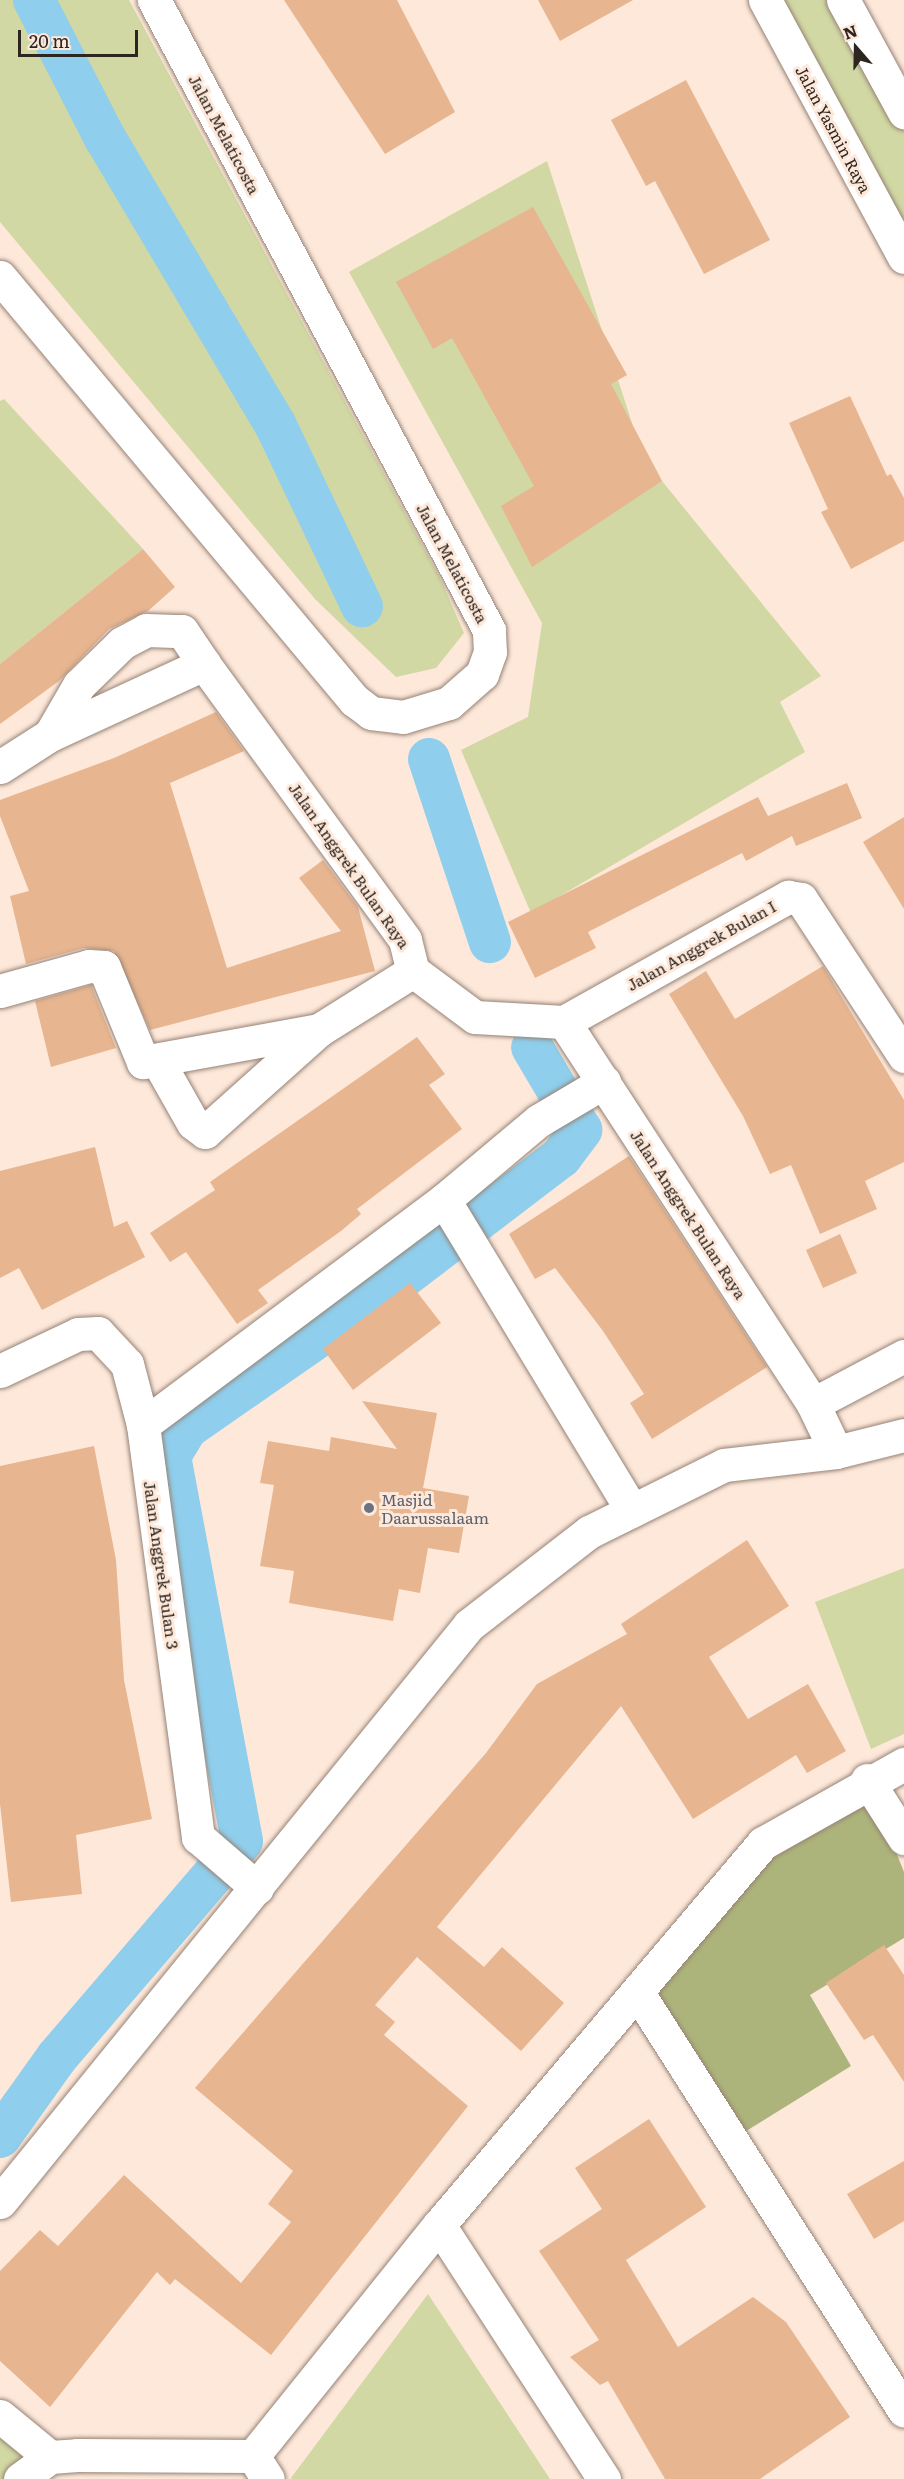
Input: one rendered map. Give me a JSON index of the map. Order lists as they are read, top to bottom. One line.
{"streets":{"street":["Jalan Yasmin Raya","Jalan Melaticosta","Jalan Anggrek Bulan Raya","Jalan Anggrek Bulan I","Jalan Anggrek Bulan 3"]},"crossings":[["Jalan Anggrek Bulan Raya","Jalan Anggrek Bulan I"]],"places":["Masjid Daarussalaam"],"scale_bar":"20 m","north":"top"}
